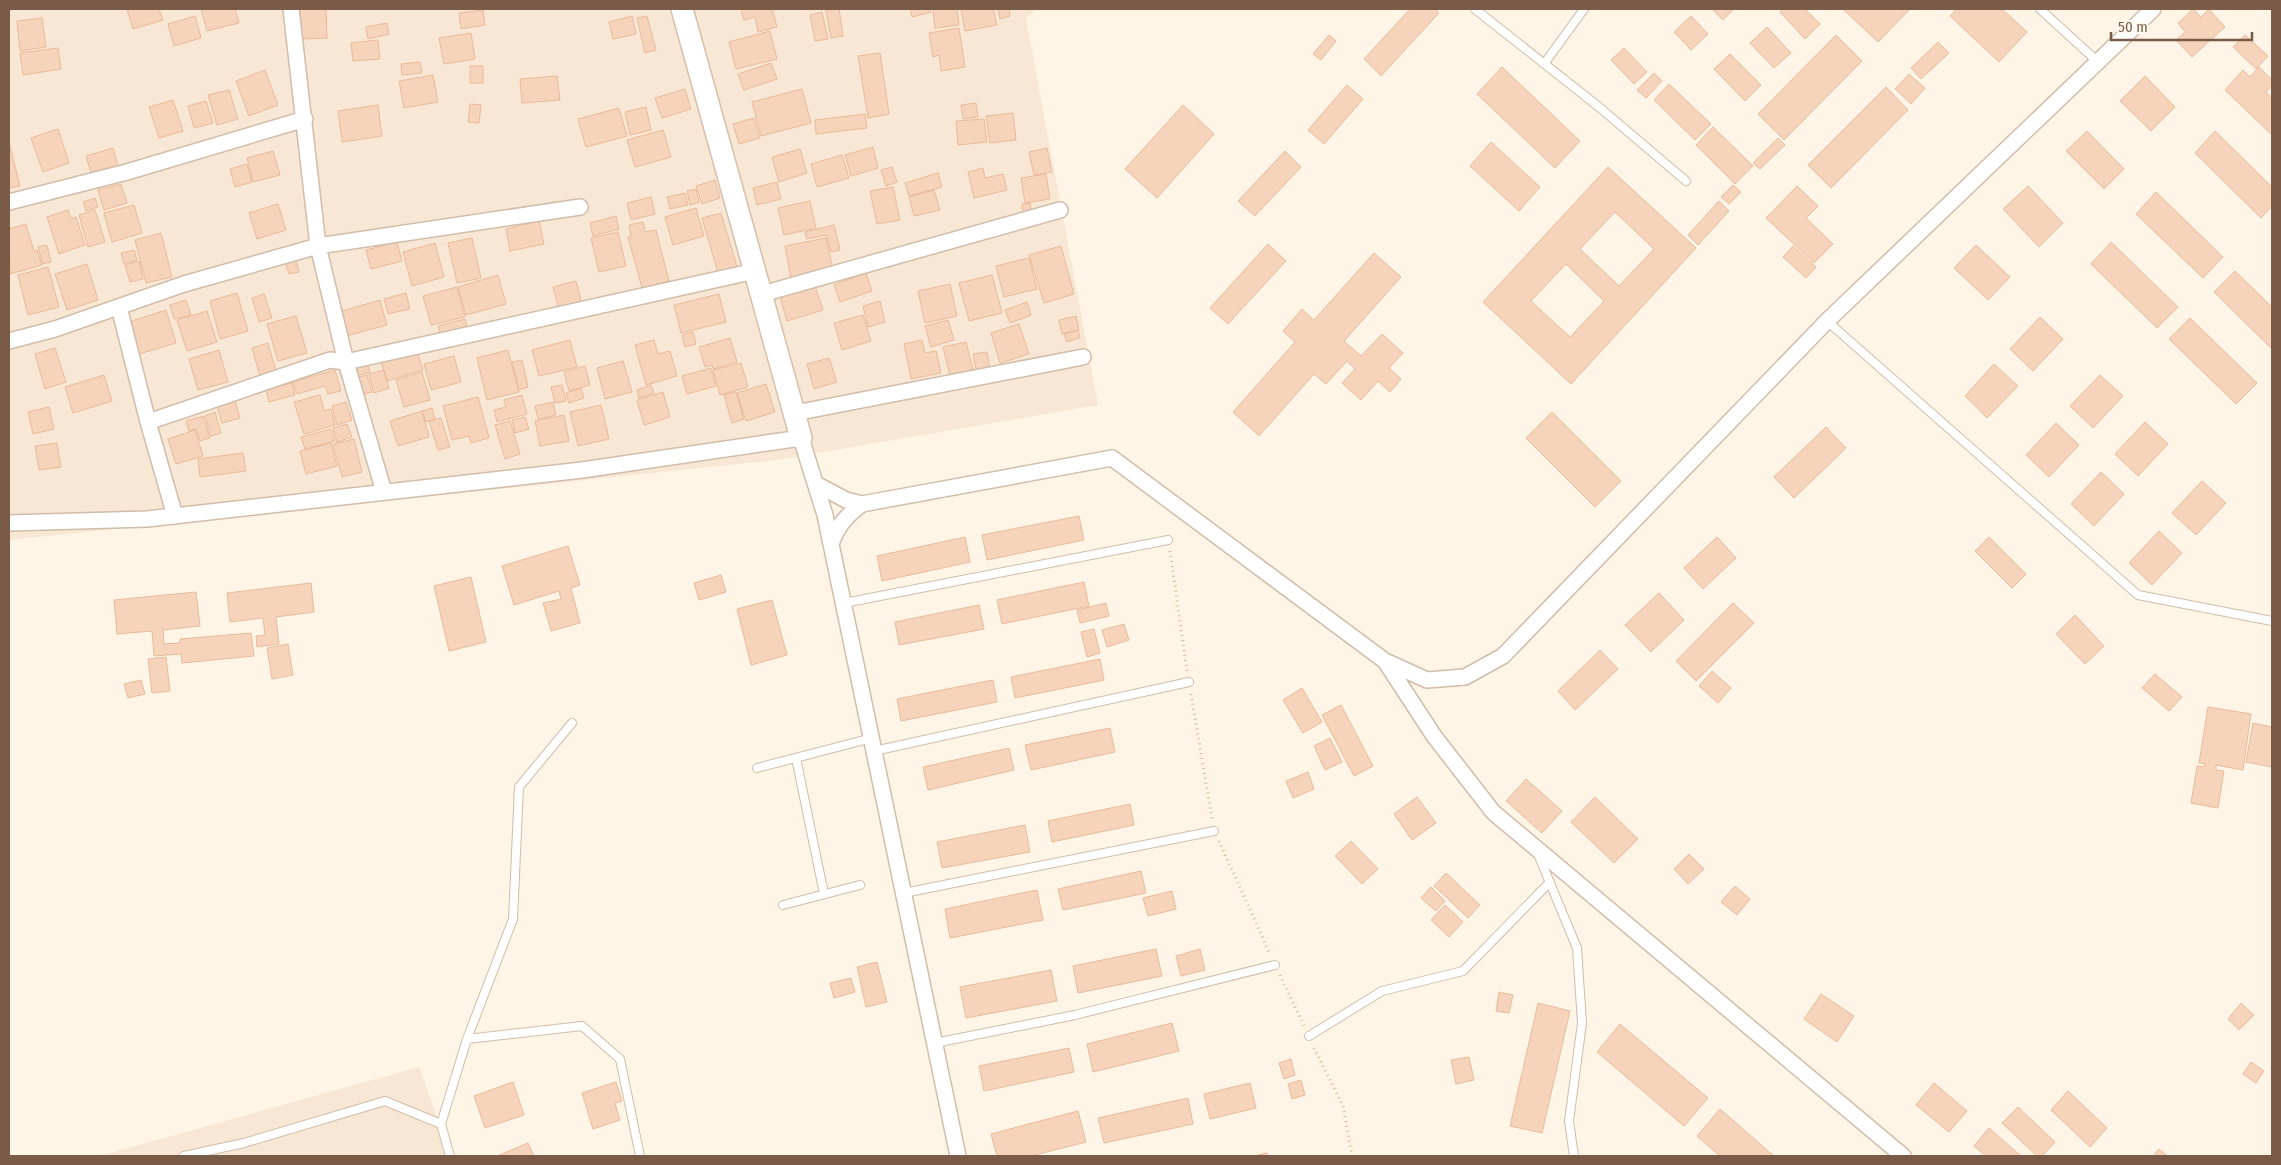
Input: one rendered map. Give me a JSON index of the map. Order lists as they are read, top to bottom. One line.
{"scale_bar":"50 m"}
